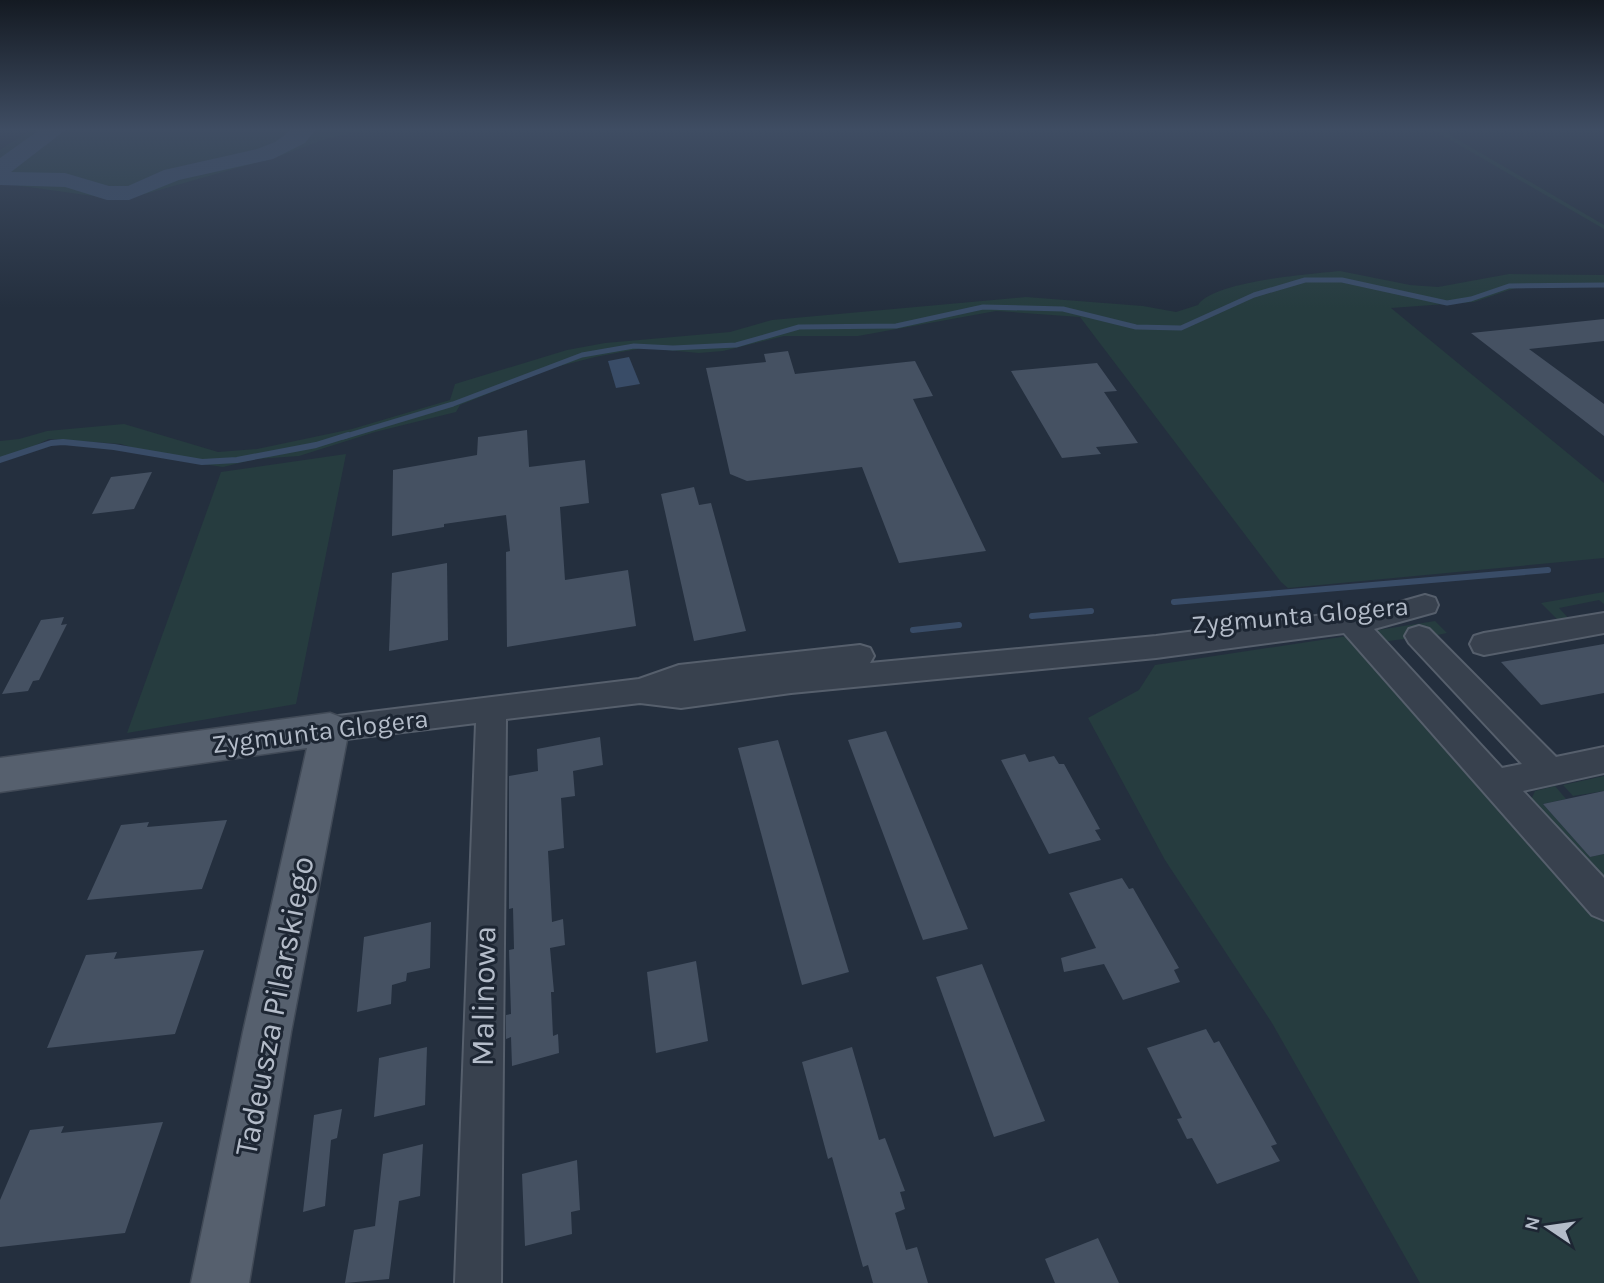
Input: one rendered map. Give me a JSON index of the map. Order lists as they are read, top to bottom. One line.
{"streets":{"main road":["Zygmunta Glogera","Tadeusza Pilarskiego"],"street":["Malinowa"]},"crossings":[["Zygmunta Glogera","Malinowa"],["Zygmunta Glogera","Tadeusza Pilarskiego"]],"north":"left"}
